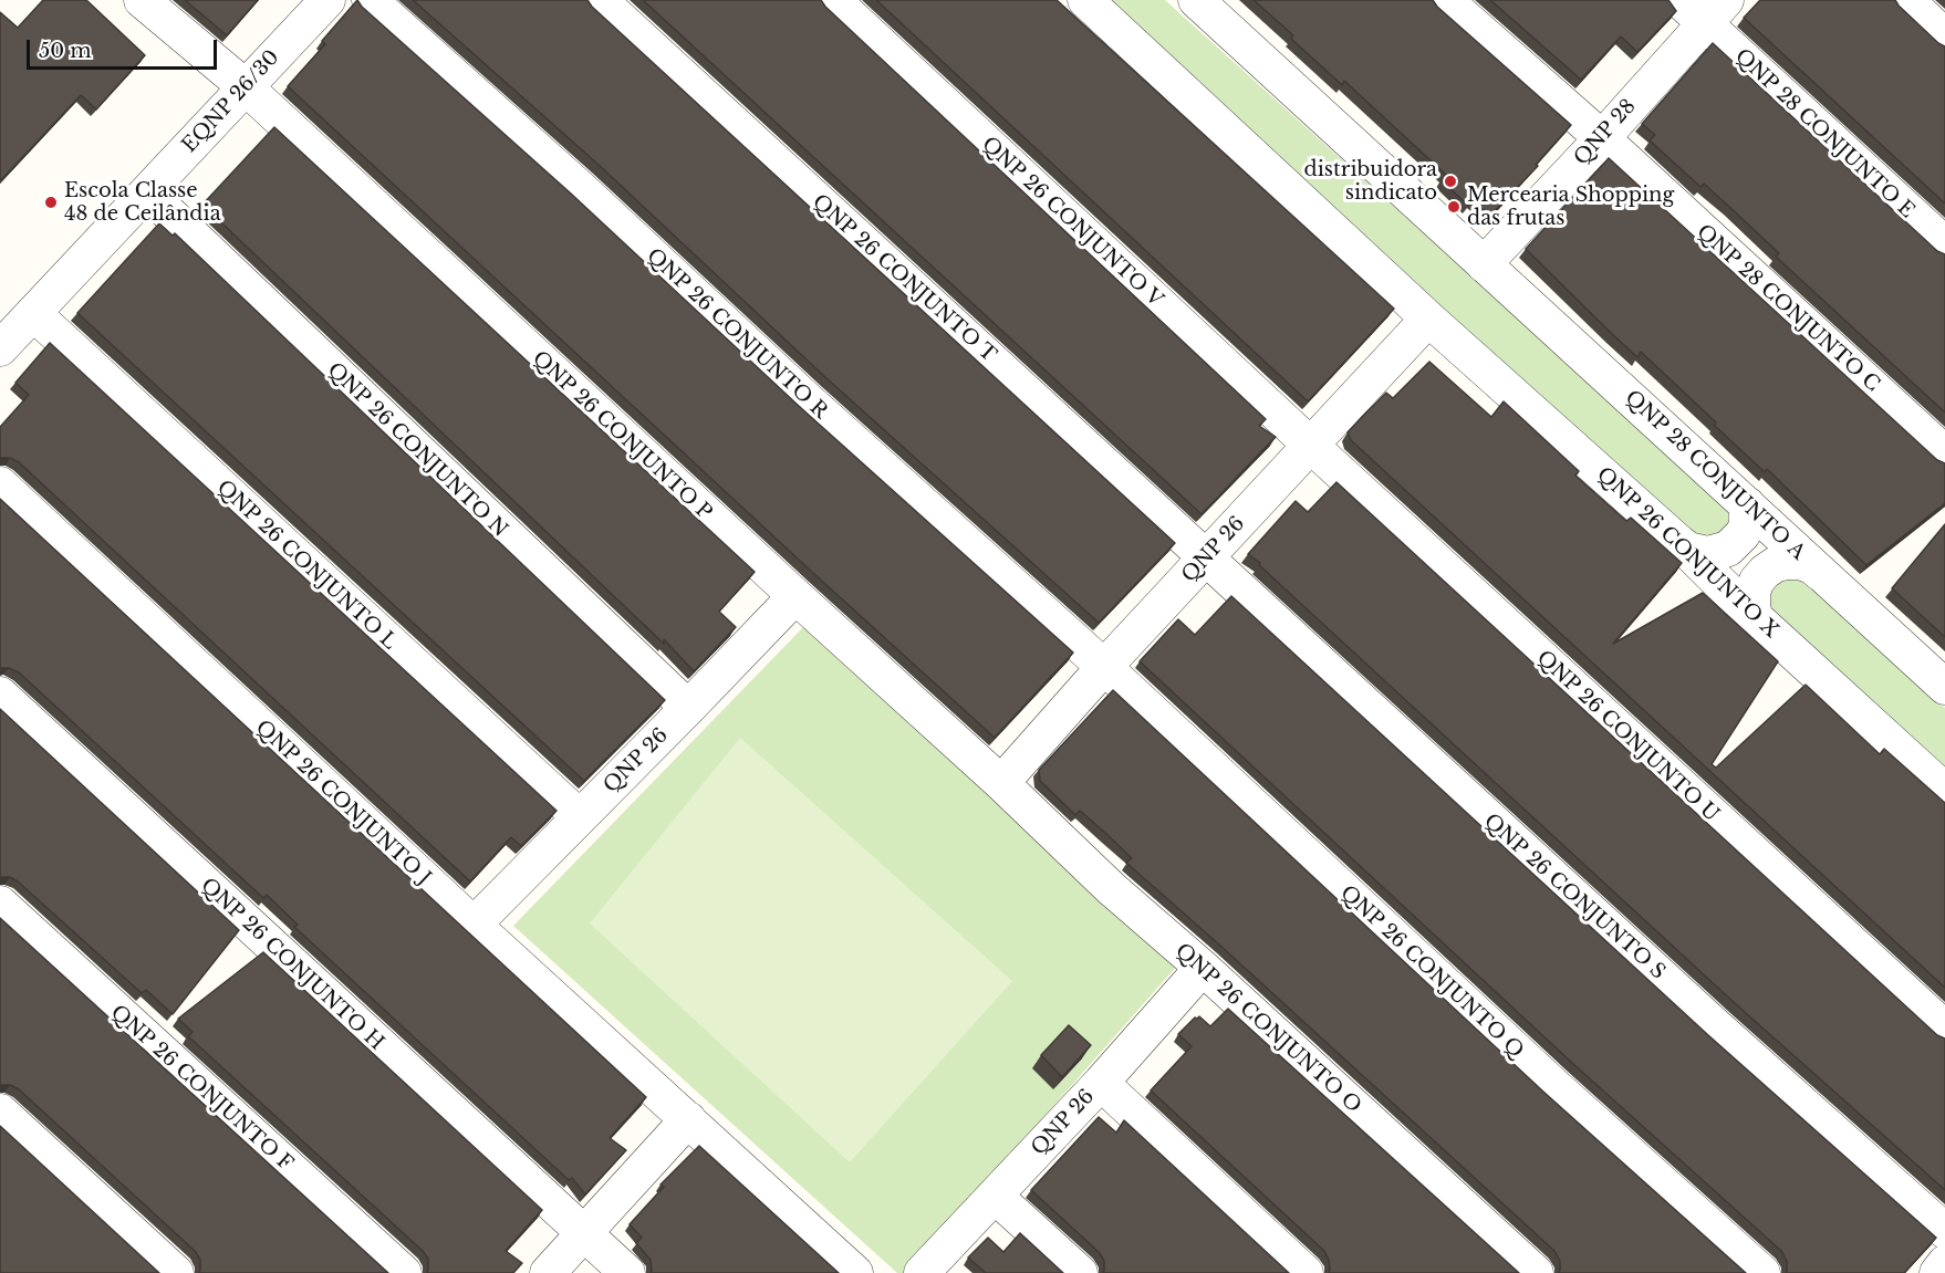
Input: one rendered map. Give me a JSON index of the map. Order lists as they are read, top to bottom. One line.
{"streets":{"street":["EQNP 26/30","QNP 28","QNP 28 CONJUNTO E","QNP 26 CONJUNTO V","QNP 26 CONJUNTO T","QNP 28 CONJUNTO C","QNP 26 CONJUNTO R","QNP 26 CONJUNTO P","QNP 26 CONJUNTO N","QNP 28 CONJUNTO A","QNP 26","QNP 26 CONJUNTO X","QNP 26 CONJUNTO L","QNP 26 CONJUNTO U","QNP 26 CONJUNTO J","QNP 26 CONJUNTO S","QNP 26 CONJUNTO H","QNP 26 CONJUNTO Q","QNP 26 CONJUNTO O","QNP 26 CONJUNTO F"]},"crossings":[["EQNP 26/30","QNP 26 CONJUNTO P"],["EQNP 26/30","QNP 26 CONJUNTO N"],["EQNP 26/30","QNP 26 CONJUNTO L"],["QNP 28","QNP 28 CONJUNTO E"],["QNP 28","QNP 28 CONJUNTO C"],["QNP 28","QNP 28 CONJUNTO A"],["QNP 26 CONJUNTO V","QNP 26"],["QNP 26 CONJUNTO V","QNP 26 CONJUNTO U"],["QNP 26 CONJUNTO T","QNP 26"],["QNP 26 CONJUNTO T","QNP 26 CONJUNTO S"],["QNP 26 CONJUNTO R","QNP 26"],["QNP 26 CONJUNTO R","QNP 26 CONJUNTO Q"],["QNP 26 CONJUNTO P","QNP 26"],["QNP 26 CONJUNTO P","QNP 26 CONJUNTO O"],["QNP 26 CONJUNTO N","QNP 26"],["QNP 26","QNP 26 CONJUNTO X"],["QNP 26","QNP 26 CONJUNTO L"],["QNP 26","QNP 26 CONJUNTO U"],["QNP 26","QNP 26 CONJUNTO J"],["QNP 26","QNP 26 CONJUNTO S"],["QNP 26","QNP 26 CONJUNTO Q"],["QNP 26","QNP 26 CONJUNTO O"]],"places":["distribuidora sindicato","Escola Classe 48 de Ceilândia","Mercearia Shopping das frutas"],"scale_bar":"50 m"}
